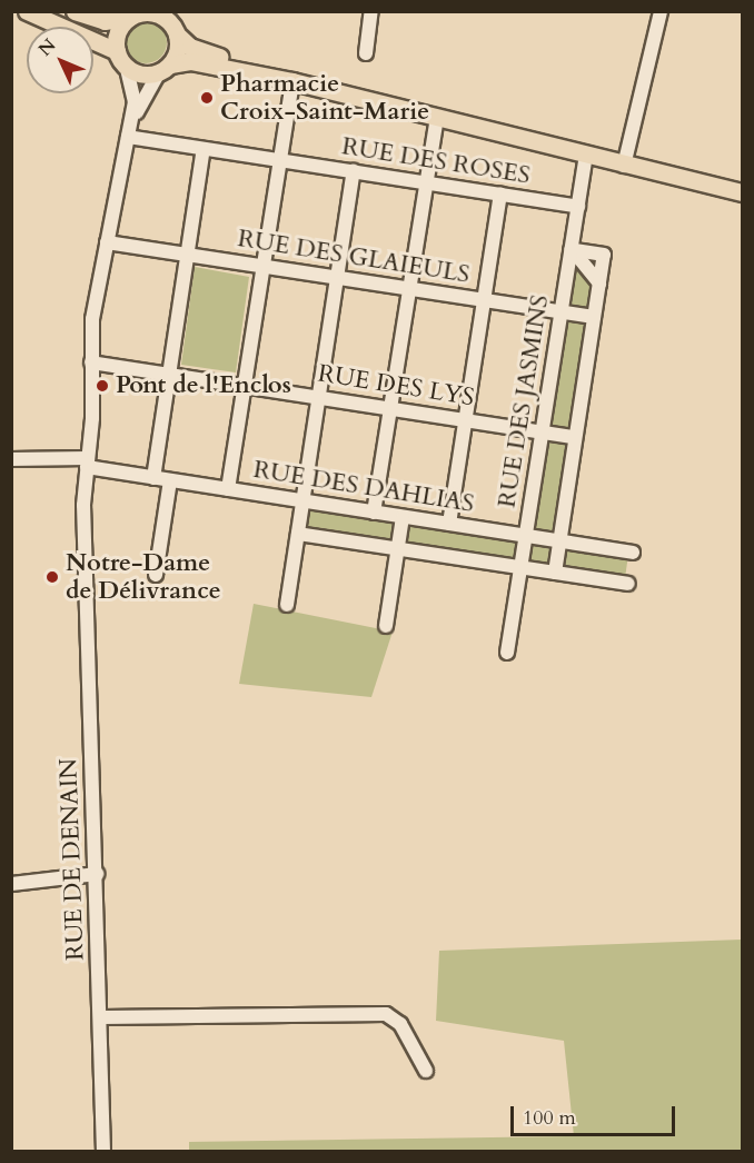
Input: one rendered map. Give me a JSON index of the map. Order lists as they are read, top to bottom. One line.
{"streets":{"street":["RUE DES ROSES","RUE DES GLAIEULS","RUE DES LYS","RUE DES JASMINS","RUE DES DAHLIAS","RUE DE DENAIN"]},"crossings":[["RUE DES ROSES","RUE DES JASMINS"],["RUE DES ROSES","RUE DE DENAIN"],["RUE DES GLAIEULS","RUE DES JASMINS"],["RUE DES GLAIEULS","RUE DE DENAIN"],["RUE DES LYS","RUE DES JASMINS"],["RUE DES LYS","RUE DE DENAIN"],["RUE DES JASMINS","RUE DES DAHLIAS"],["RUE DES DAHLIAS","RUE DE DENAIN"]],"places":["Pharmacie Croix-Saint-Marie","Pont de l'Enclos","Notre-Dame de Délivrance"],"scale_bar":"100 m","north":"top left"}
